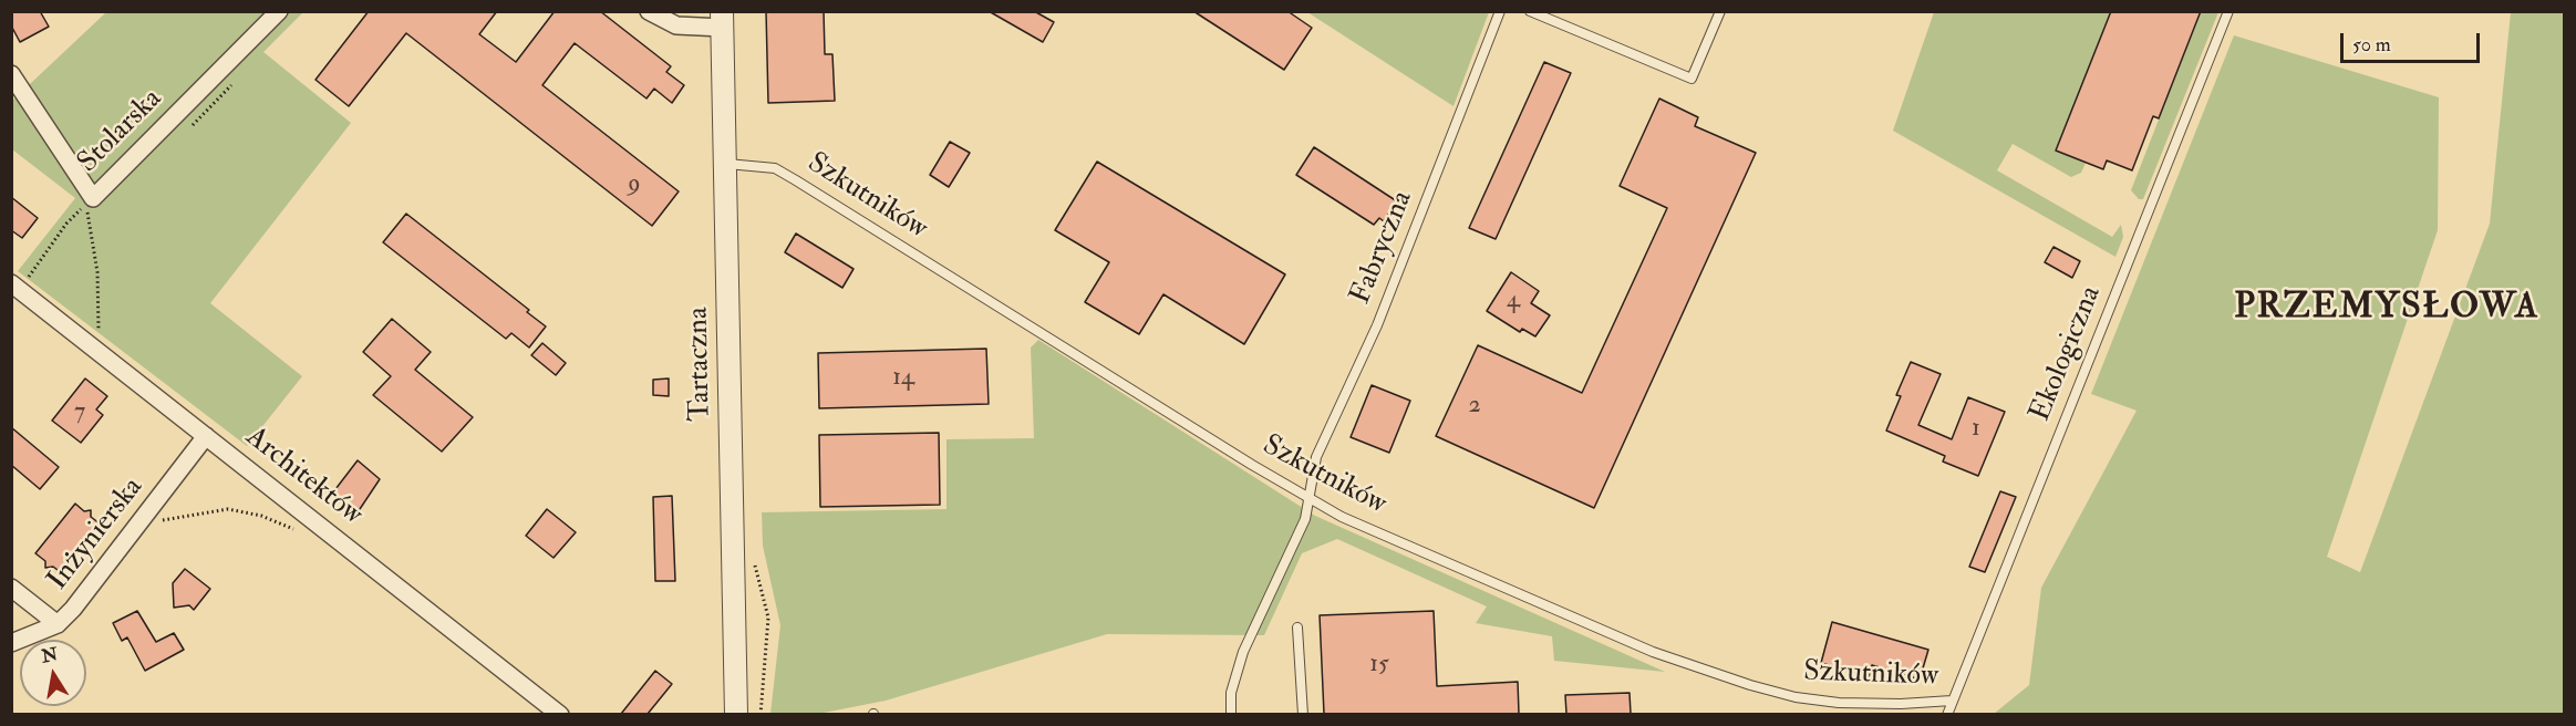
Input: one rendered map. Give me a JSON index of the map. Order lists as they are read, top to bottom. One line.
{"streets":{"street":["Stolarska","Tartaczna","Architektów","Inżynierska"],"lane":["Szkutników","Fabryczna","Ekologiczna"]},"crossings":[["Szkutników","Fabryczna"],["Szkutników","Ekologiczna"],["Szkutników","Tartaczna"],["Architektów","Inżynierska"]],"districts":["PRZEMYSŁOWA"],"house_numbers":["9","4","14","2","7","1","15"],"scale_bar":"50 m","north":"top"}
